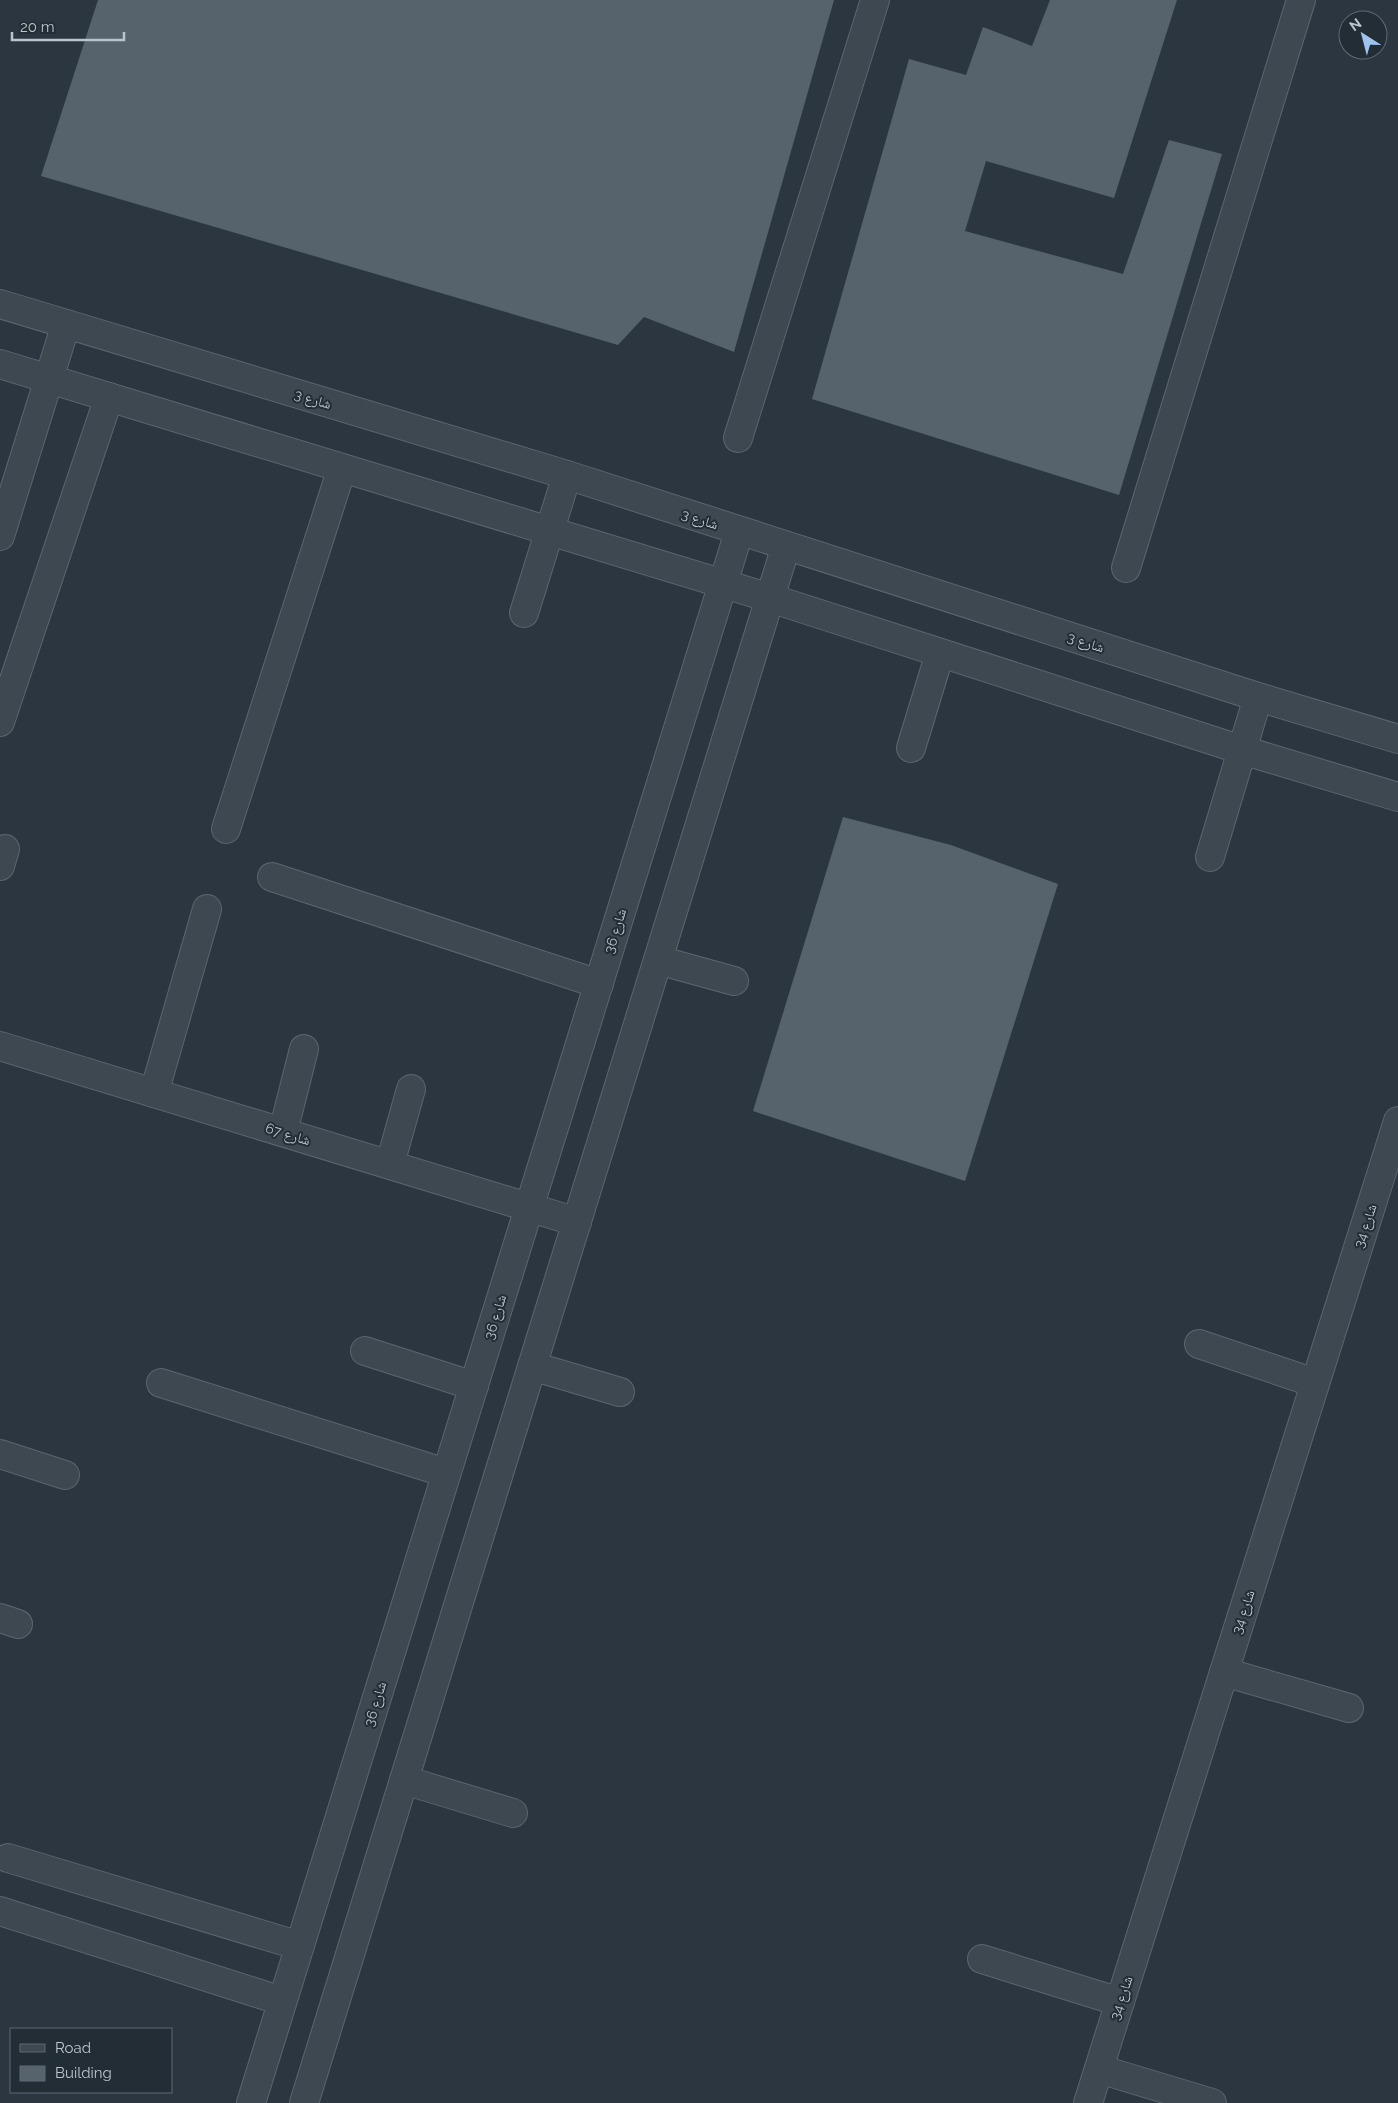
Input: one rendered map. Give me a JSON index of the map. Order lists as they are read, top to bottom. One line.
{"streets":{"street":["شارع 3","شارع 36","شارع 67","شارع 34"]},"crossings":[["شارع 3","شارع 36"],["شارع 36","شارع 67"]],"legend":["Road","Building"],"scale_bar":"20 m","north":"top left"}
